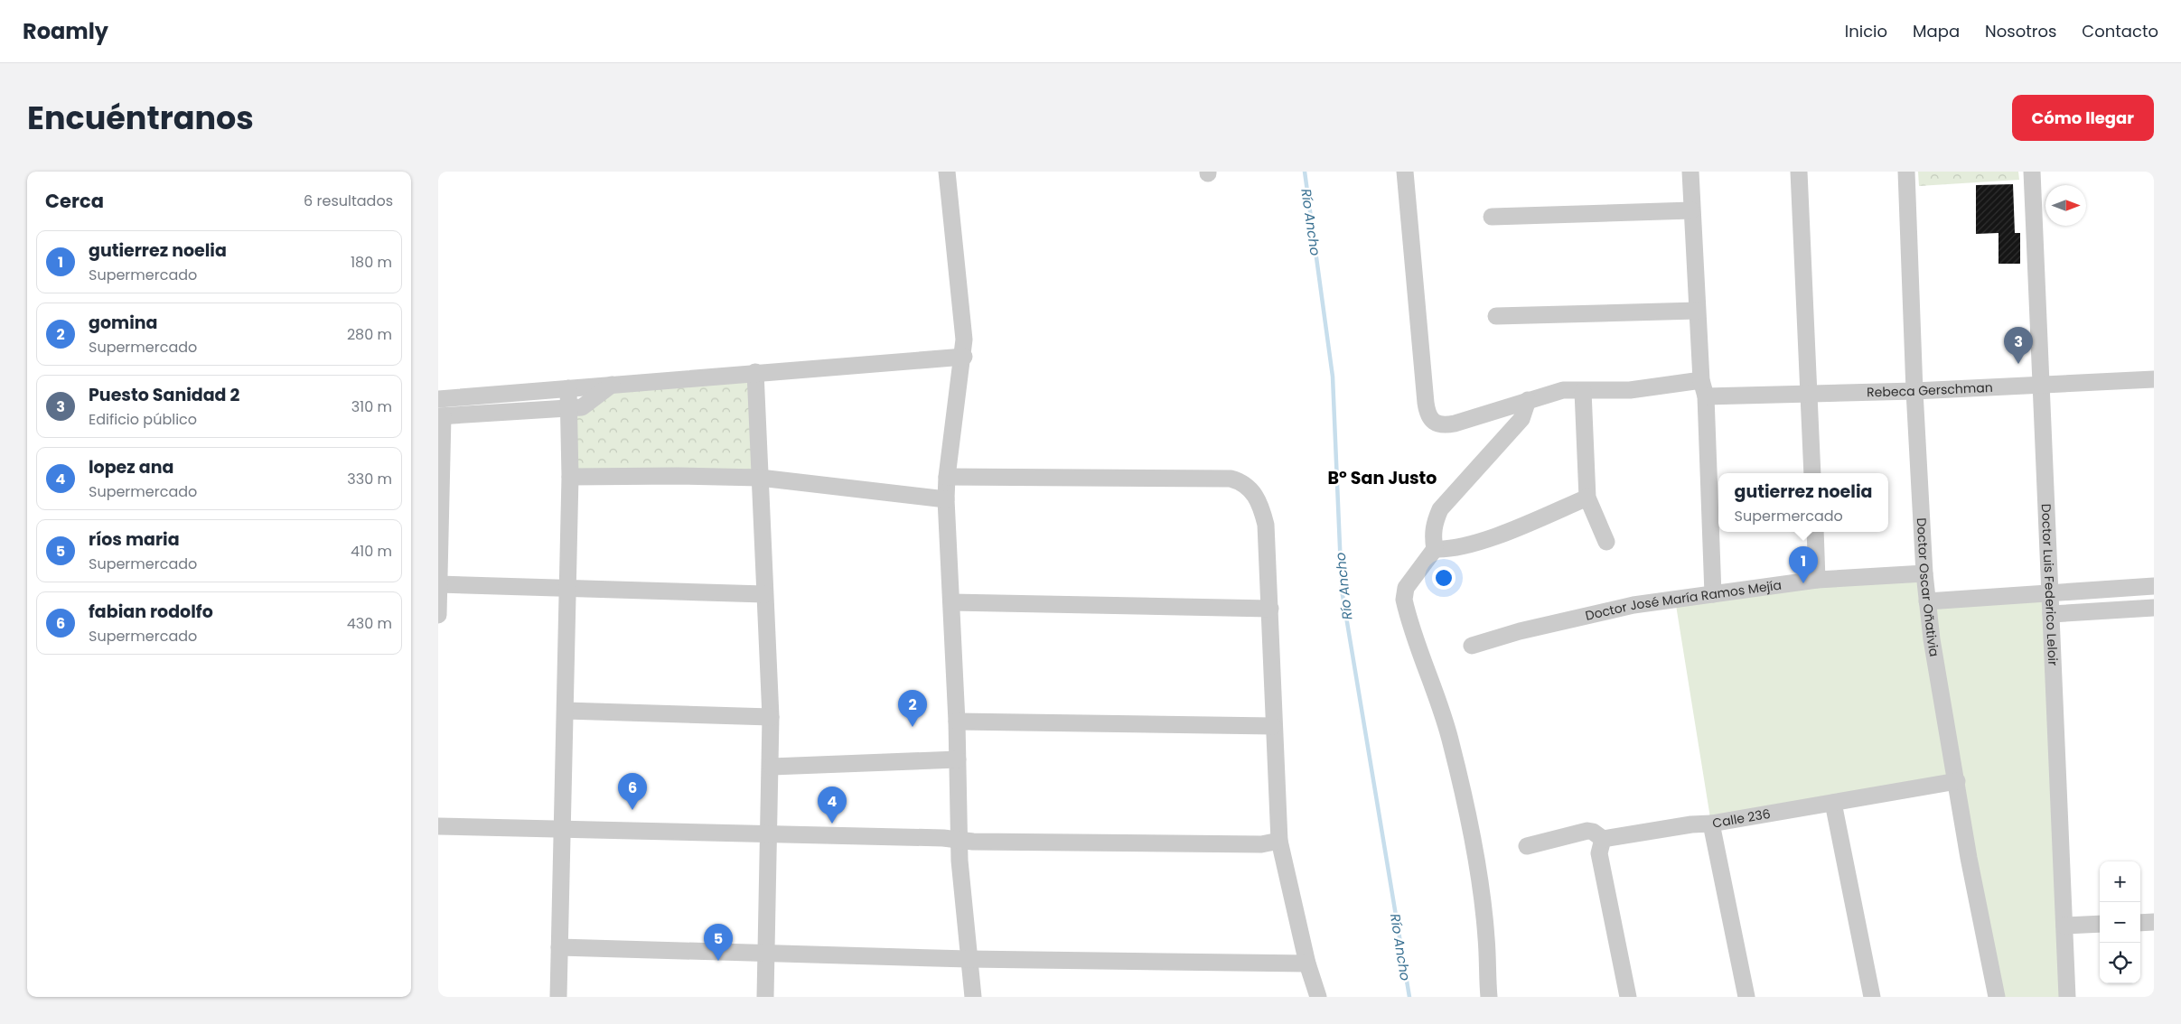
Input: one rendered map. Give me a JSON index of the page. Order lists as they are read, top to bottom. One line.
{"streets":{"street":["Rebeca Gerschman","Doctor Luis Federico Leloir","Doctor Oscar Oñativia","Doctor José María Ramos Mejía","Calle 236"]},"crossings":[["Rebeca Gerschman","Doctor Luis Federico Leloir"],["Rebeca Gerschman","Doctor Oscar Oñativia"],["Doctor Oscar Oñativia","Doctor José María Ramos Mejía"],["Doctor Oscar Oñativia","Calle 236"]],"districts":["Bº San Justo"],"water":["Río Ancho"],"north":"right","page":{"header":"Roamly","nav":["Inicio","Mapa","Nosotros","Contacto"],"title":"Encuéntranos","buttons":"Cómo llegar","heading":["Cerca","6 resultados"],"list":[{"mark":"1","name":"gutierrez noelia","note":"Supermercado","value":"180 m"},{"mark":"2","name":"gomina","note":"Supermercado","value":"280 m"},{"mark":"3","name":"Puesto Sanidad 2","note":"Edificio público","value":"310 m"},{"mark":"4","name":"lopez ana","note":"Supermercado","value":"330 m"},{"mark":"5","name":"ríos maria","note":"Supermercado","value":"410 m"},{"mark":"6","name":"fabian rodolfo","note":"Supermercado","value":"430 m"}],"pins":["3","1","2","6","4","5"],"popup":["gutierrez noelia","Supermercado"],"map_buttons":["+","−"]}}
